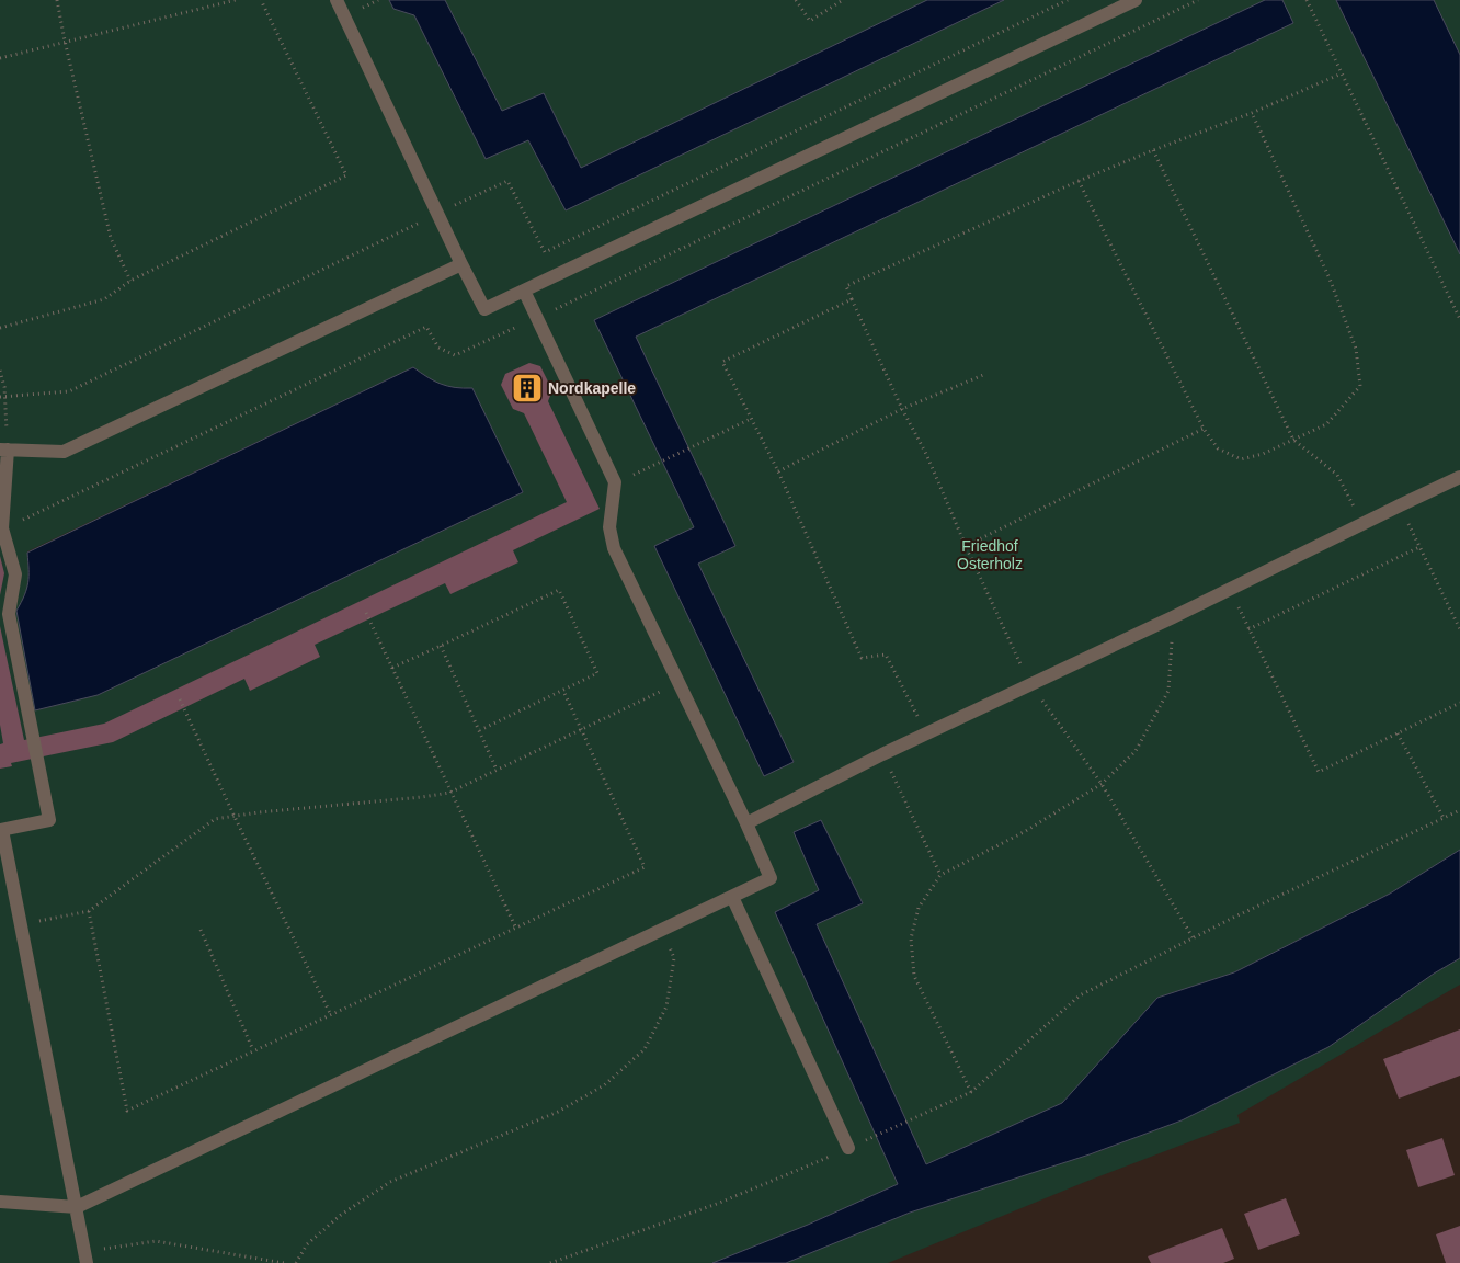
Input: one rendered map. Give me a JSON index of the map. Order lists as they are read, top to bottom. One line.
{"parks":["Friedhof Osterholz"],"places":{"building":["Nordkapelle"]}}
